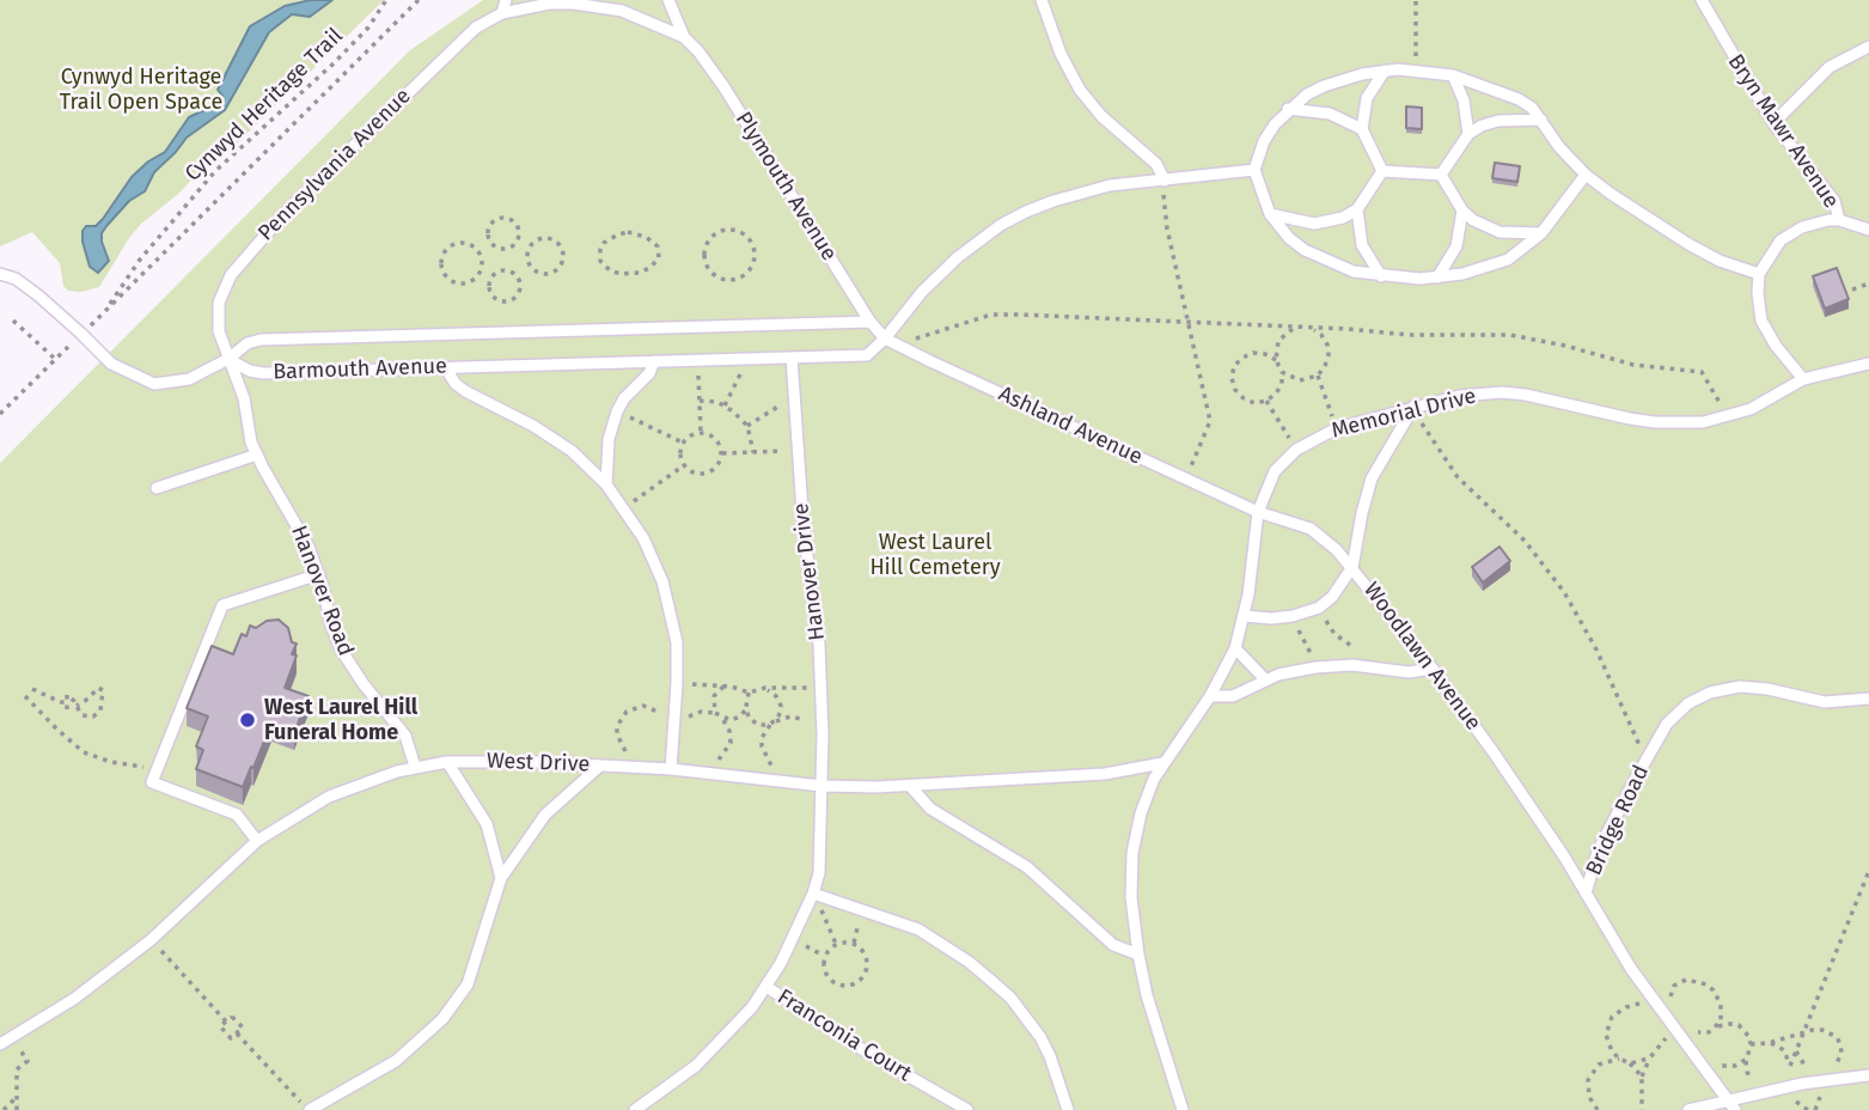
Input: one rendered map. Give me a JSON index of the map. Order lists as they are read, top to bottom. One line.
{"streets":{"lane":["Bryn Mawr Avenue","Pennsylvania Avenue","Plymouth Avenue","Barmouth Avenue","Memorial Drive","Ashland Avenue","Hanover Drive","Hanover Road","Woodlawn Avenue","West Drive","Bridge Road","Franconia Court"],"path":["Cynwyd Heritage Trail"]},"crossings":[["Pennsylvania Avenue","Plymouth Avenue"],["Pennsylvania Avenue","Barmouth Avenue"],["Pennsylvania Avenue","Hanover Road"],["Plymouth Avenue","Barmouth Avenue"],["Plymouth Avenue","Ashland Avenue"],["Barmouth Avenue","Ashland Avenue"],["Barmouth Avenue","Hanover Drive"],["Barmouth Avenue","Hanover Road"],["Memorial Drive","Ashland Avenue"],["Memorial Drive","Woodlawn Avenue"],["Memorial Drive","West Drive"],["Ashland Avenue","Woodlawn Avenue"],["Hanover Drive","West Drive"],["Hanover Drive","Franconia Court"],["Hanover Road","West Drive"],["Woodlawn Avenue","Bridge Road"]],"parks":["Cynwyd Heritage Trail Open Space","West Laurel Hill Cemetery"],"places":["West Laurel Hill Funeral Home"]}
